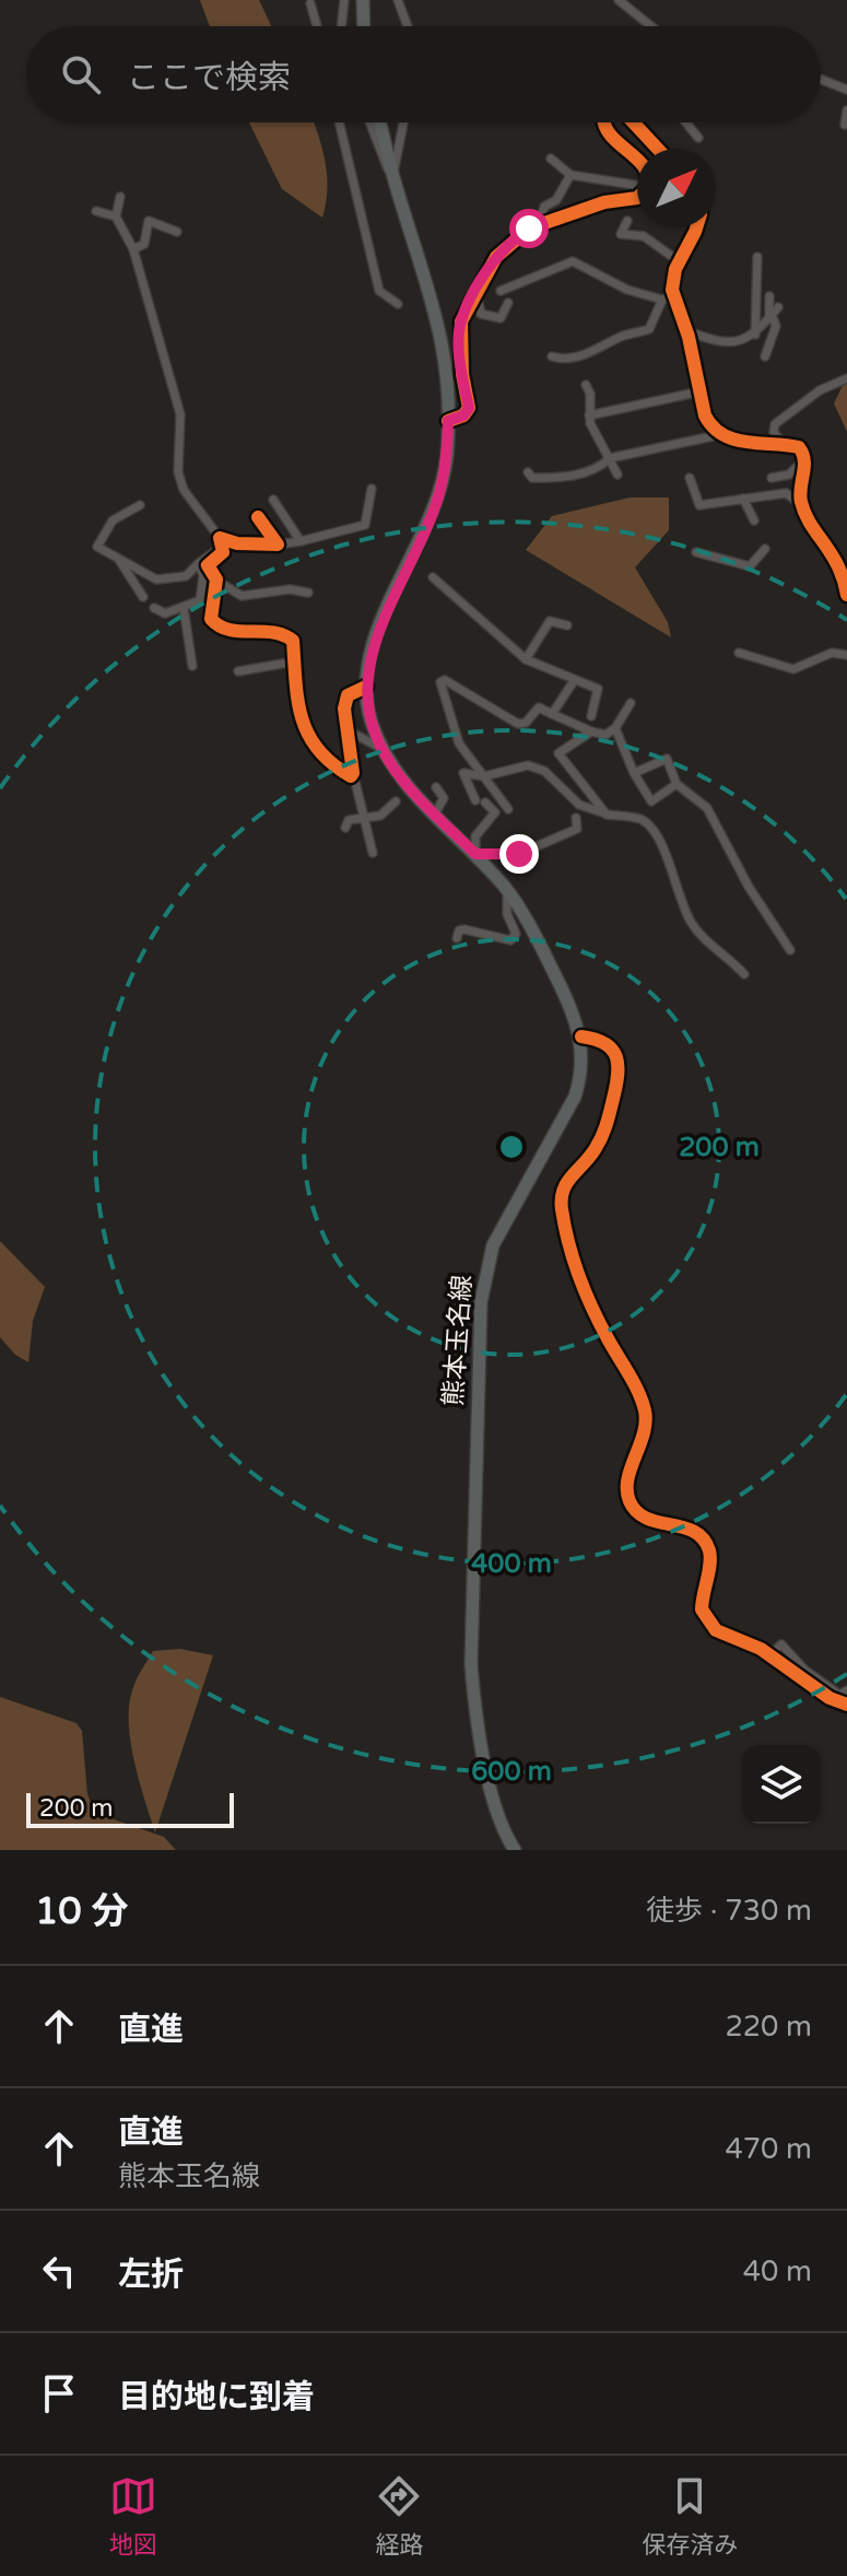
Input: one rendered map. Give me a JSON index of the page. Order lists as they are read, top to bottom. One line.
{"streets":{"main road":["熊本玉名線"]},"scale_bar":"200 m","north":"top right","page":{"search":"ここで検索","scale":"200 m","heading":["10 分","徒歩 · 730 m"],"list":[["直進","220 m"],["直進","熊本玉名線","470 m"],["左折","40 m"],"目的地に到着"],"nav":["地図","経路","保存済み"]},"rings":["200 m","400 m","600 m"]}
